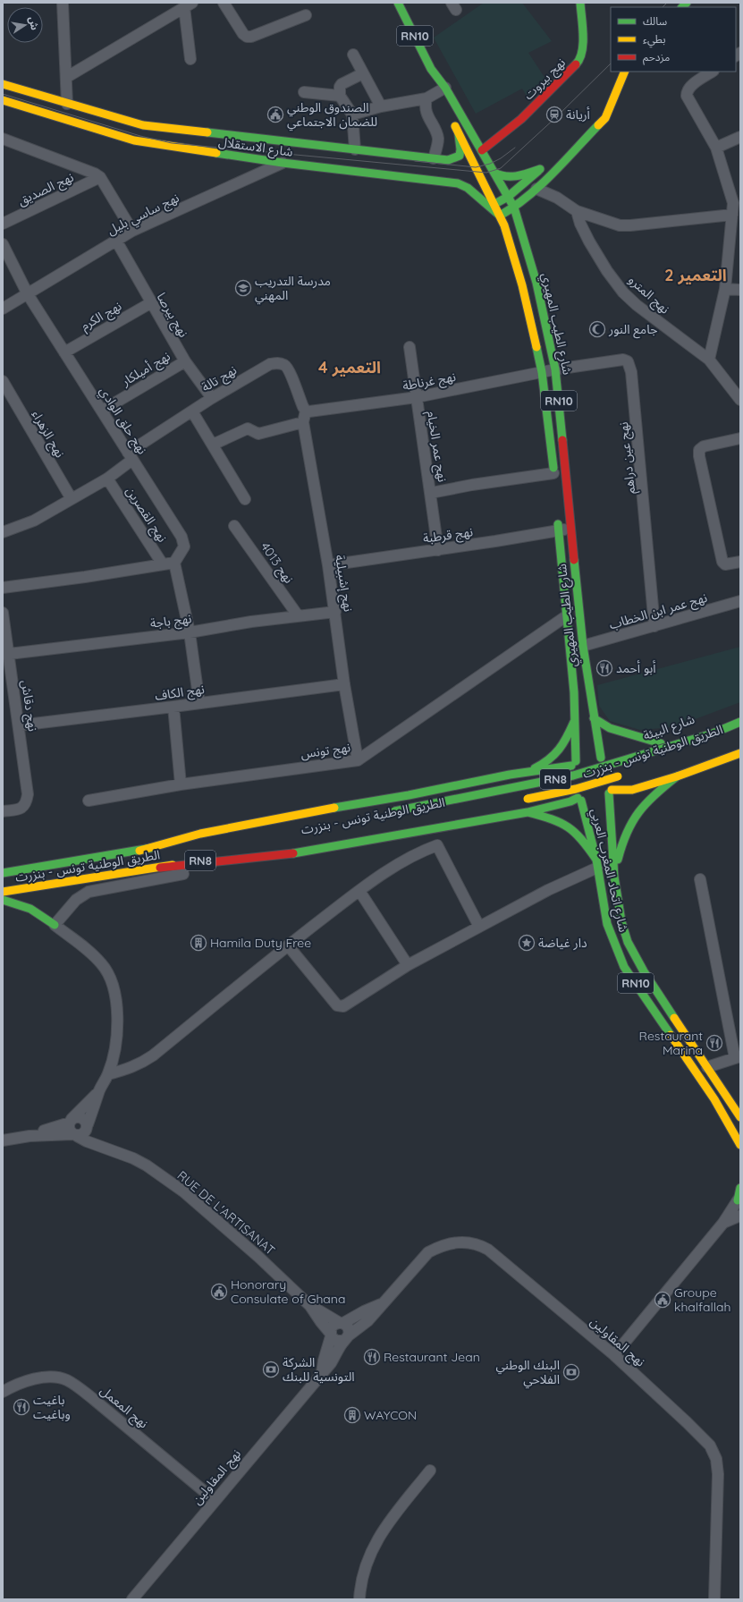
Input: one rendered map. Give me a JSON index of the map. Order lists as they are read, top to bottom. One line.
{"streets":{"main road":["RN10","نهج بيروت","شارع الاستقلال","شارع الطيب المهيري","شارع البيئة","الطريق الوطنية تونس - بنزرت","RN8","شارع اتحاد المغرب العربي"],"street":["نهج الصديق","نهج ساسي بليل","نهج المترو","نهج بيرصا","نهج الكرم","نهج أميلكار","نهج تالة","نهج غرناطة","نهج حلق الوادي","نهج الزهراء","نهج عمر الخيام","نهج عين دراهم","نهج القصرين","نهج قرطبة","نهج 4013","نهج إشبيلية","نهج عمر ابن الخطاب","نهج باجة","نهج الكاف","نهج دقاش","نهج تونس","RUE DE L'ARTISANAT","نهج المقاولين","نهج المعمل"]},"crossings":[["RN10","شارع الطيب المهيري"],["RN10","شارع البيئة"],["RN10","شارع اتحاد المغرب العربي"],["نهج بيروت","شارع الطيب المهيري"],["شارع الاستقلال","نهج ساسي بليل"],["شارع الاستقلال","شارع الطيب المهيري"],["نهج ساسي بليل","نهج بيرصا"],["نهج ساسي بليل","نهج حلق الوادي"],["نهج بيرصا","نهج الكرم"],["نهج بيرصا","نهج أميلكار"],["نهج بيرصا","نهج تالة"],["نهج الكرم","نهج حلق الوادي"],["شارع الطيب المهيري","نهج غرناطة"],["شارع الطيب المهيري","نهج عين دراهم"],["شارع الطيب المهيري","نهج قرطبة"],["شارع الطيب المهيري","نهج عمر ابن الخطاب"],["شارع الطيب المهيري","شارع البيئة"],["شارع الطيب المهيري","نهج تونس"],["نهج أميلكار","نهج حلق الوادي"],["نهج تالة","نهج غرناطة"],["نهج تالة","نهج حلق الوادي"],["نهج تالة","نهج الزهراء"],["نهج تالة","نهج القصرين"],["نهج تالة","نهج إشبيلية"],["نهج غرناطة","نهج عمر الخيام"],["نهج غرناطة","نهج عين دراهم"],["نهج غرناطة","نهج إشبيلية"],["نهج عمر الخيام","نهج قرطبة"],["نهج عين دراهم","نهج عمر ابن الخطاب"],["نهج قرطبة","نهج إشبيلية"],["نهج 4013","نهج باجة"],["نهج إشبيلية","نهج باجة"],["نهج إشبيلية","نهج الكاف"],["نهج إشبيلية","نهج تونس"],["نهج باجة","نهج دقاش"],["نهج الكاف","نهج دقاش"],["RUE DE L'ARTISANAT","نهج المقاولين"],["نهج المقاولين","نهج المعمل"]],"districts":["التعمير 2","التعمير 4"],"places":{"public building":["الصندوق الوطني للضمان الاجتماعي","Honorary Consulate of Ghana","Groupe khalfallah"],"station":["أريانة"],"school or university":["مدرسة التدريب المهني"],"mosque":["جامع النور"],"restaurant":["أبو أحمد","Restaurant Marina","Restaurant Jean","باغيت وباغيت"],"building":["Hamila Duty Free","WAYCON"],"place":["دار غياضة"],"bank":["الشركة التونسية للبنك","البنك الوطني الفلاحي"]},"legend":["سالك","بطيء","مزدحم"],"north":"right"}
